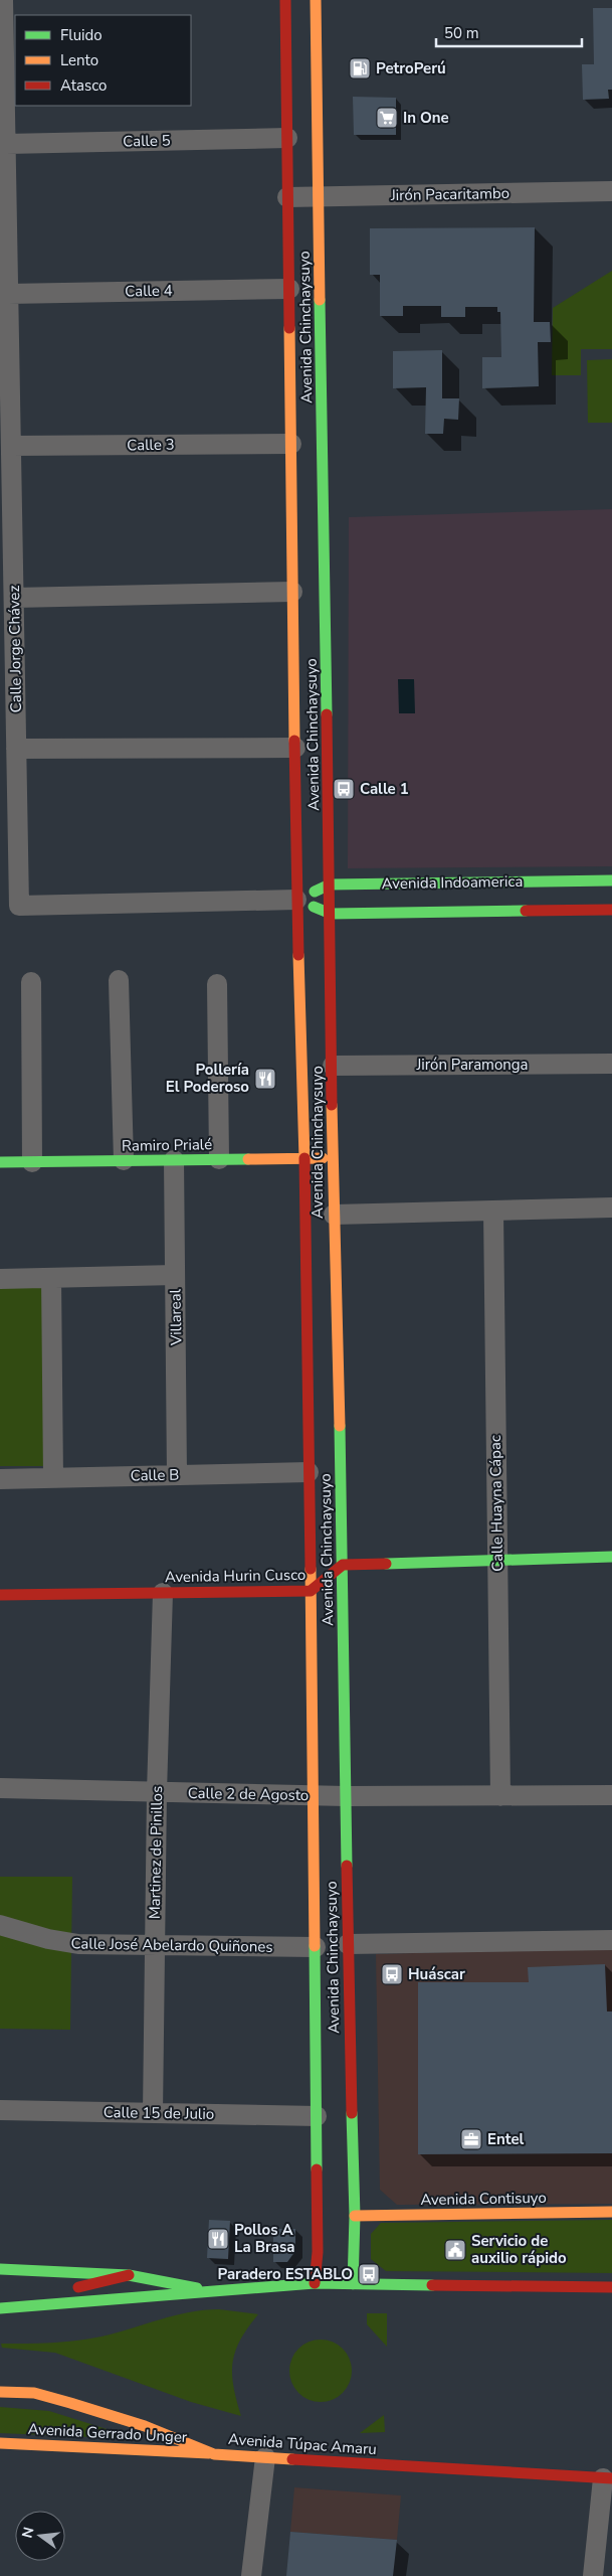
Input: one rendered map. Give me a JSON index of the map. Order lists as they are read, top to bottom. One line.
{"streets":{"main road":["Avenida Chinchaysuyo","Avenida Indoamerica","Ramiro Prialé","Avenida Hurin Cusco","Avenida Contisuyo","Avenida Gerrado Unger","Avenida Túpac Amaru"],"street":["Calle 5","Jirón Pacaritambo","Calle 4","Calle 3","Calle Jorge Chávez","Jirón Paramonga","Villareal","Calle B","Calle Huayna Cápac","Calle 2 de Agosto","Martinez de Pinillos","Calle José Abelardo Quiñones","Calle 15 de Julio"]},"crossings":[["Calle 5","Avenida Chinchaysuyo"],["Calle 5","Calle Jorge Chávez"],["Jirón Pacaritambo","Avenida Chinchaysuyo"],["Calle 4","Avenida Chinchaysuyo"],["Calle 4","Calle Jorge Chávez"],["Avenida Chinchaysuyo","Calle 3"],["Avenida Chinchaysuyo","Avenida Indoamerica"],["Avenida Chinchaysuyo","Jirón Paramonga"],["Avenida Chinchaysuyo","Ramiro Prialé"],["Avenida Chinchaysuyo","Calle B"],["Avenida Chinchaysuyo","Avenida Hurin Cusco"],["Avenida Chinchaysuyo","Calle 2 de Agosto"],["Avenida Chinchaysuyo","Calle José Abelardo Quiñones"],["Avenida Chinchaysuyo","Calle 15 de Julio"],["Avenida Chinchaysuyo","Avenida Contisuyo"],["Calle 3","Calle Jorge Chávez"],["Calle Jorge Chávez","Avenida Indoamerica"],["Ramiro Prialé","Villareal"],["Villareal","Calle B"],["Calle Huayna Cápac","Calle 2 de Agosto"],["Avenida Hurin Cusco","Martinez de Pinillos"],["Calle 2 de Agosto","Martinez de Pinillos"],["Martinez de Pinillos","Calle José Abelardo Quiñones"],["Martinez de Pinillos","Calle 15 de Julio"],["Avenida Gerrado Unger","Avenida Túpac Amaru"]],"places":{"fuel station":["PetroPerú"],"supermarket":["In One"],"bus stop":["Calle 1","Huáscar","Paradero ESTABLO"],"restaurant":["Pollería El Poderoso","Pollos A La Brasa"],"office":["Entel"],"public building":["Servicio de auxilio rápido"]},"legend":["Fluido","Lento","Atasco"],"scale_bar":"50 m","north":"left"}
